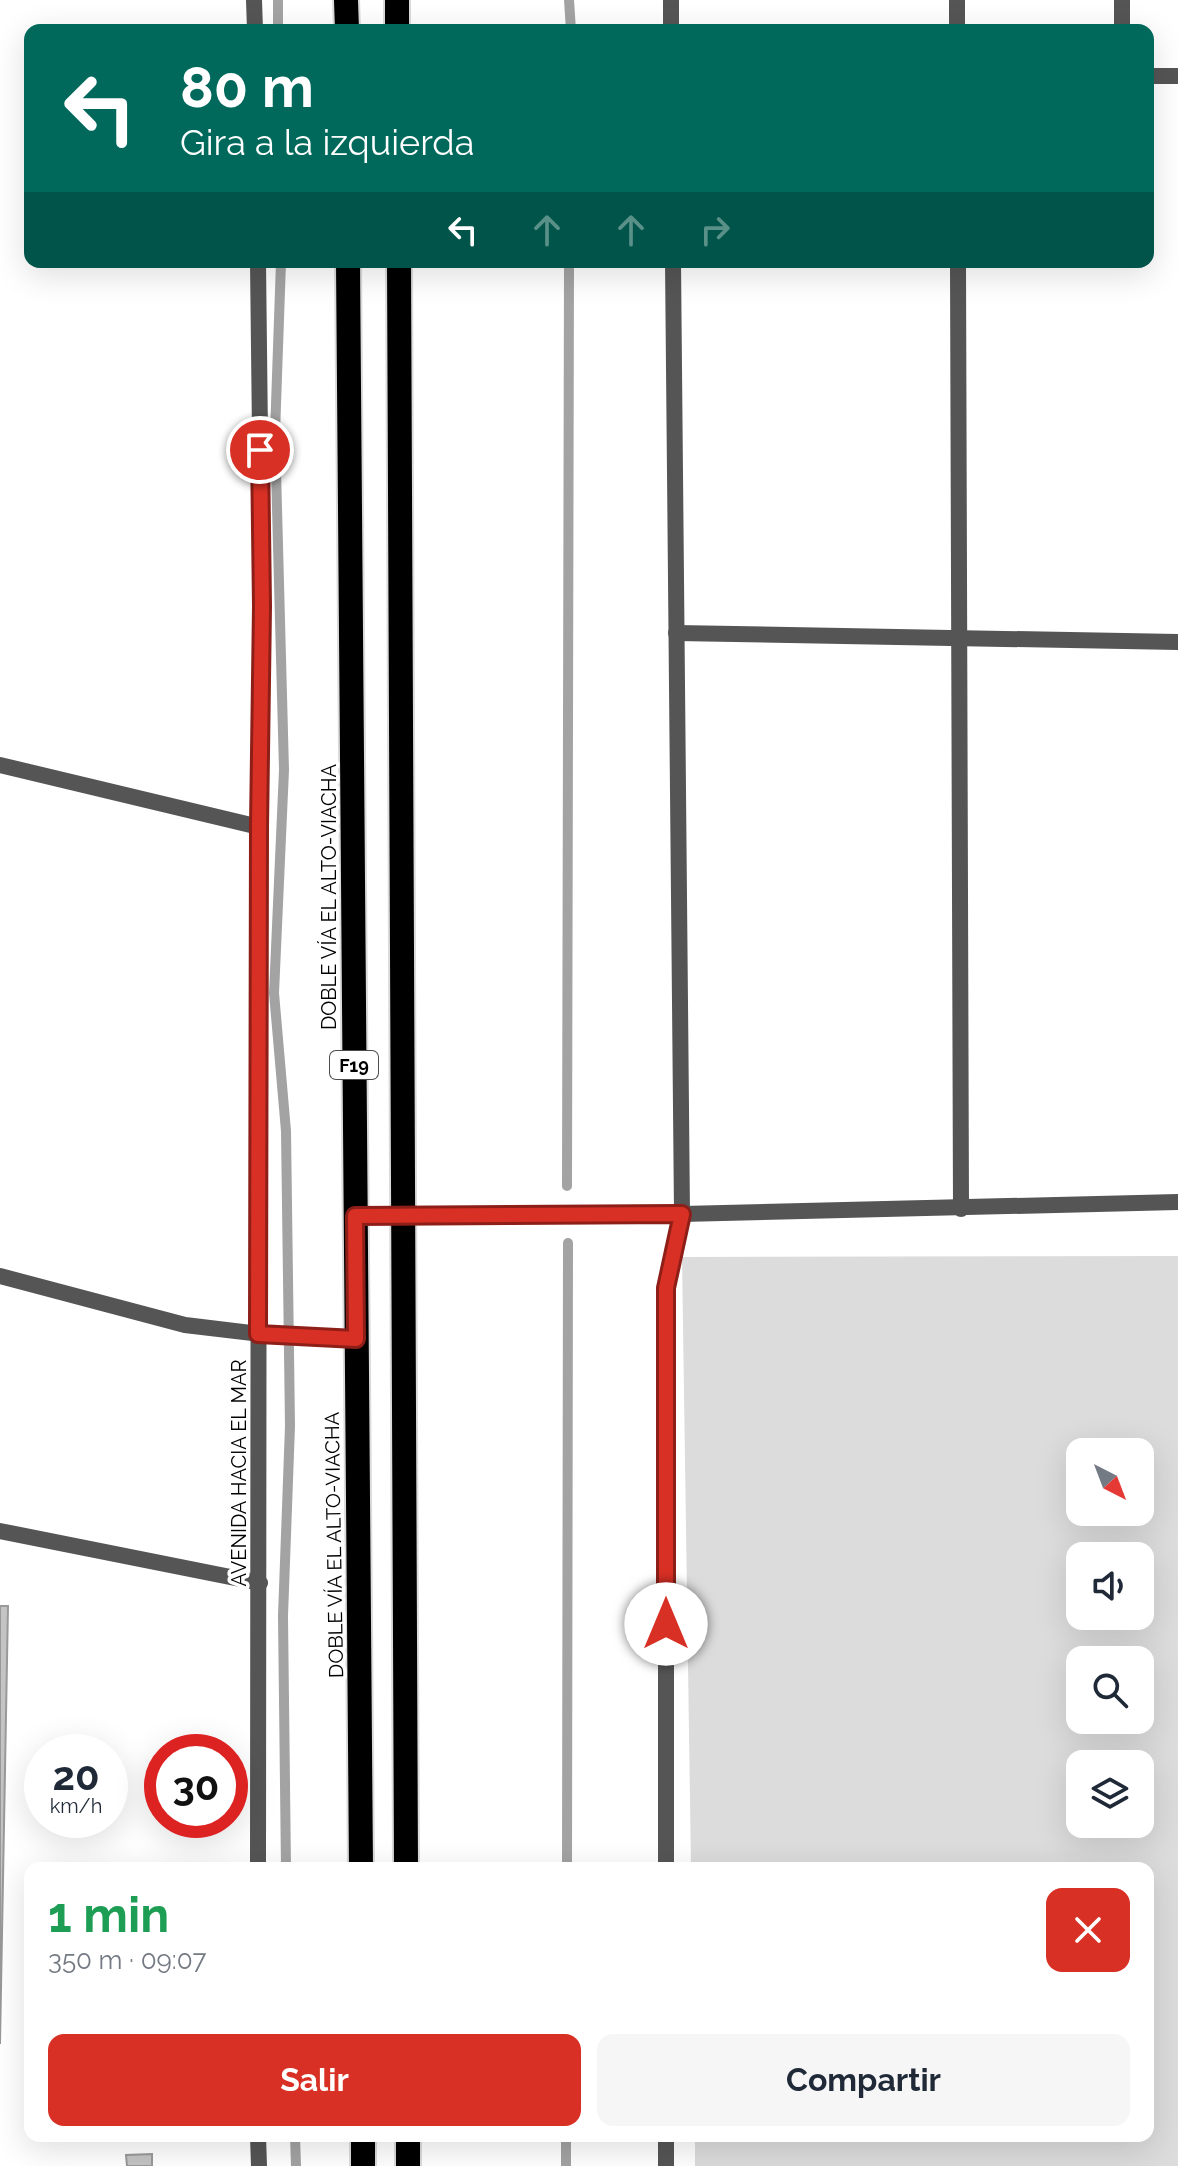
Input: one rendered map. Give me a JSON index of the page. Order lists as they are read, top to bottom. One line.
{"streets":{"highway":["DOBLE VÍA EL ALTO-VIACHA","F19"],"street":["AVENIDA HACIA EL MAR"]},"north":"bottom right","page":{"turn":["80 m","Gira a la izquierda"],"speed":"20 km/h","limit":"30","heading":["1 min","350 m · 09:07"],"buttons":["Salir","Compartir"]}}
